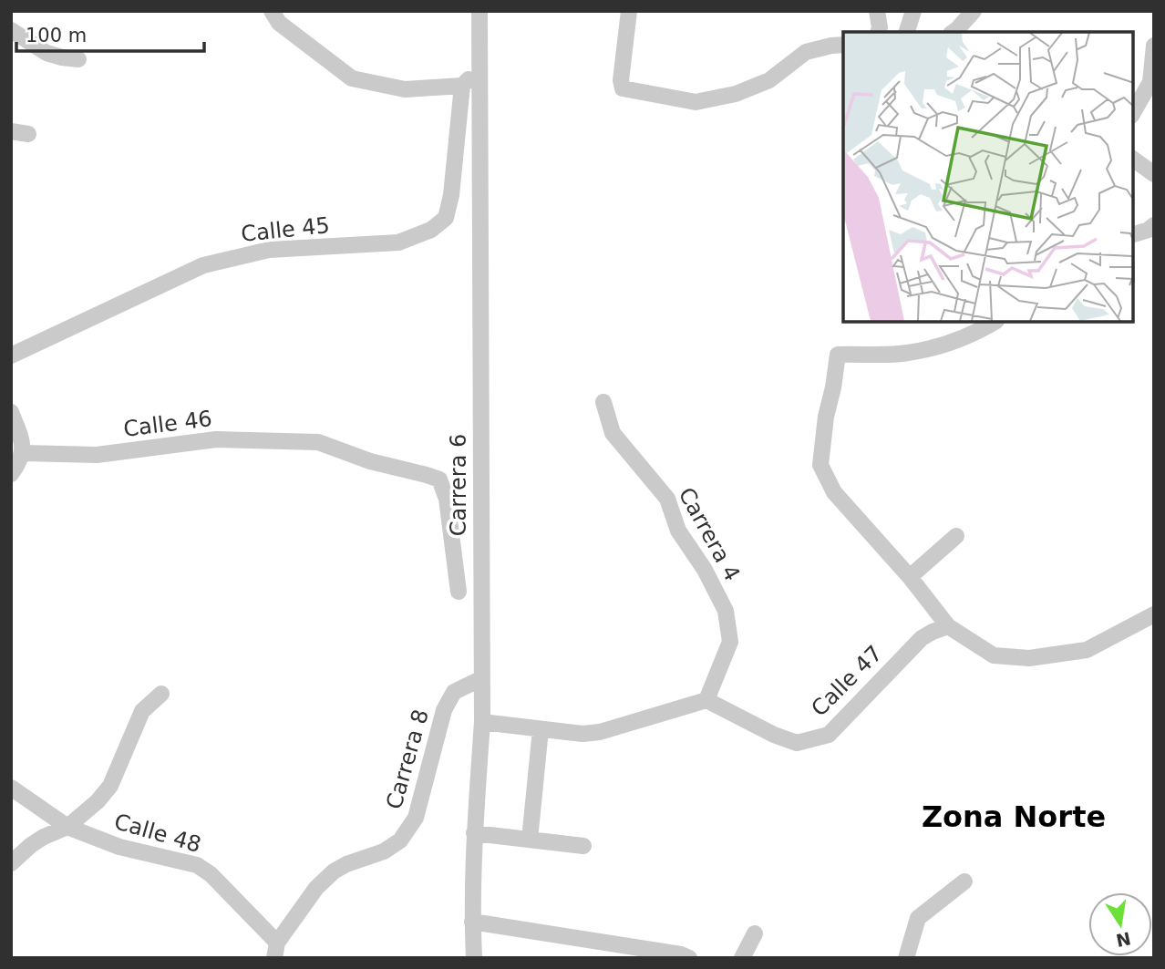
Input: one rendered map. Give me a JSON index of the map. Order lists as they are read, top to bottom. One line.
{"streets":{"street":["Calle 45","Calle 46","Carrera 6","Carrera 4","Calle 47","Carrera 8","Calle 48"]},"crossings":[["Carrera 6","Carrera 8"],["Carrera 4","Calle 47"],["Carrera 8","Calle 48"]],"districts":["Zona Norte"],"scale_bar":"100 m","north":"bottom"}
